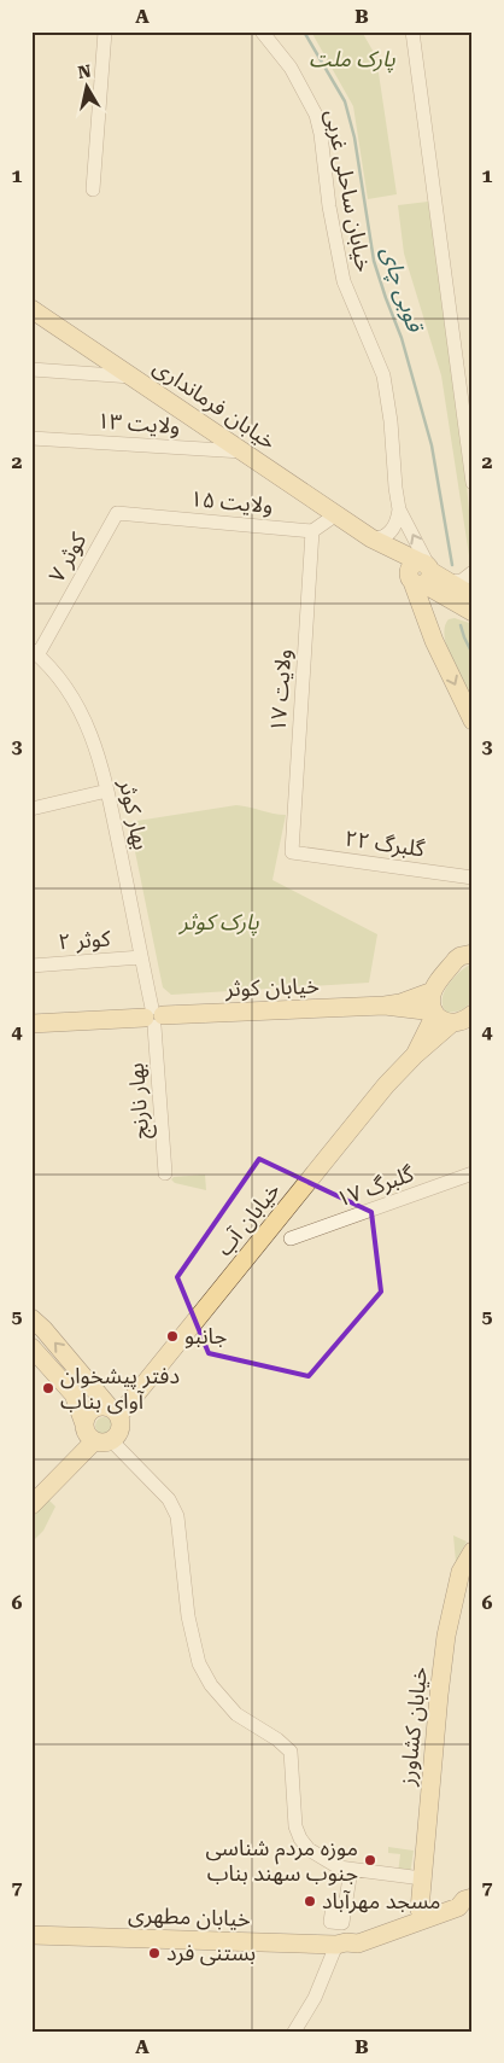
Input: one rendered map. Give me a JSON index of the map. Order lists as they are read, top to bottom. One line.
{"streets":{"main road":["خیابان فرمانداری","خیابان کوثر","خیابان آب","خیابان کشاورز","خیابان مطهری"],"street":["خیابان ساحلی غربی","ولایت ۱۳","ولایت ۱۵","کوثر ۷","ولایت ۱۷","بهار کوثر","گلبرگ ۲۲","کوثر ۲","بهار نارنج","گلبرگ ۱۷"]},"crossings":[["خیابان ساحلی غربی","خیابان فرمانداری"],["خیابان فرمانداری","ولایت ۱۳"],["ولایت ۱۵","کوثر ۷"],["ولایت ۱۵","ولایت ۱۷"],["کوثر ۷","بهار کوثر"],["ولایت ۱۷","گلبرگ ۲۲"],["بهار کوثر","کوثر ۲"],["بهار کوثر","خیابان کوثر"],["بهار کوثر","بهار نارنج"],["خیابان کوثر","بهار نارنج"],["خیابان کوثر","خیابان آب"],["خیابان کشاورز","خیابان مطهری"]],"water":["قوبی چای"],"parks":["پارک ملت","پارک کوثر"],"places":["جانبو","دفتر پیشخوان آوای بناب","موزه مردم شناسی جنوب سهند بناب","مسجد مهرآباد","بستنی فرد"],"north":"top","grid":{"columns":["A","B"],"rows":["1","2","3","4","5","6","7"]}}
